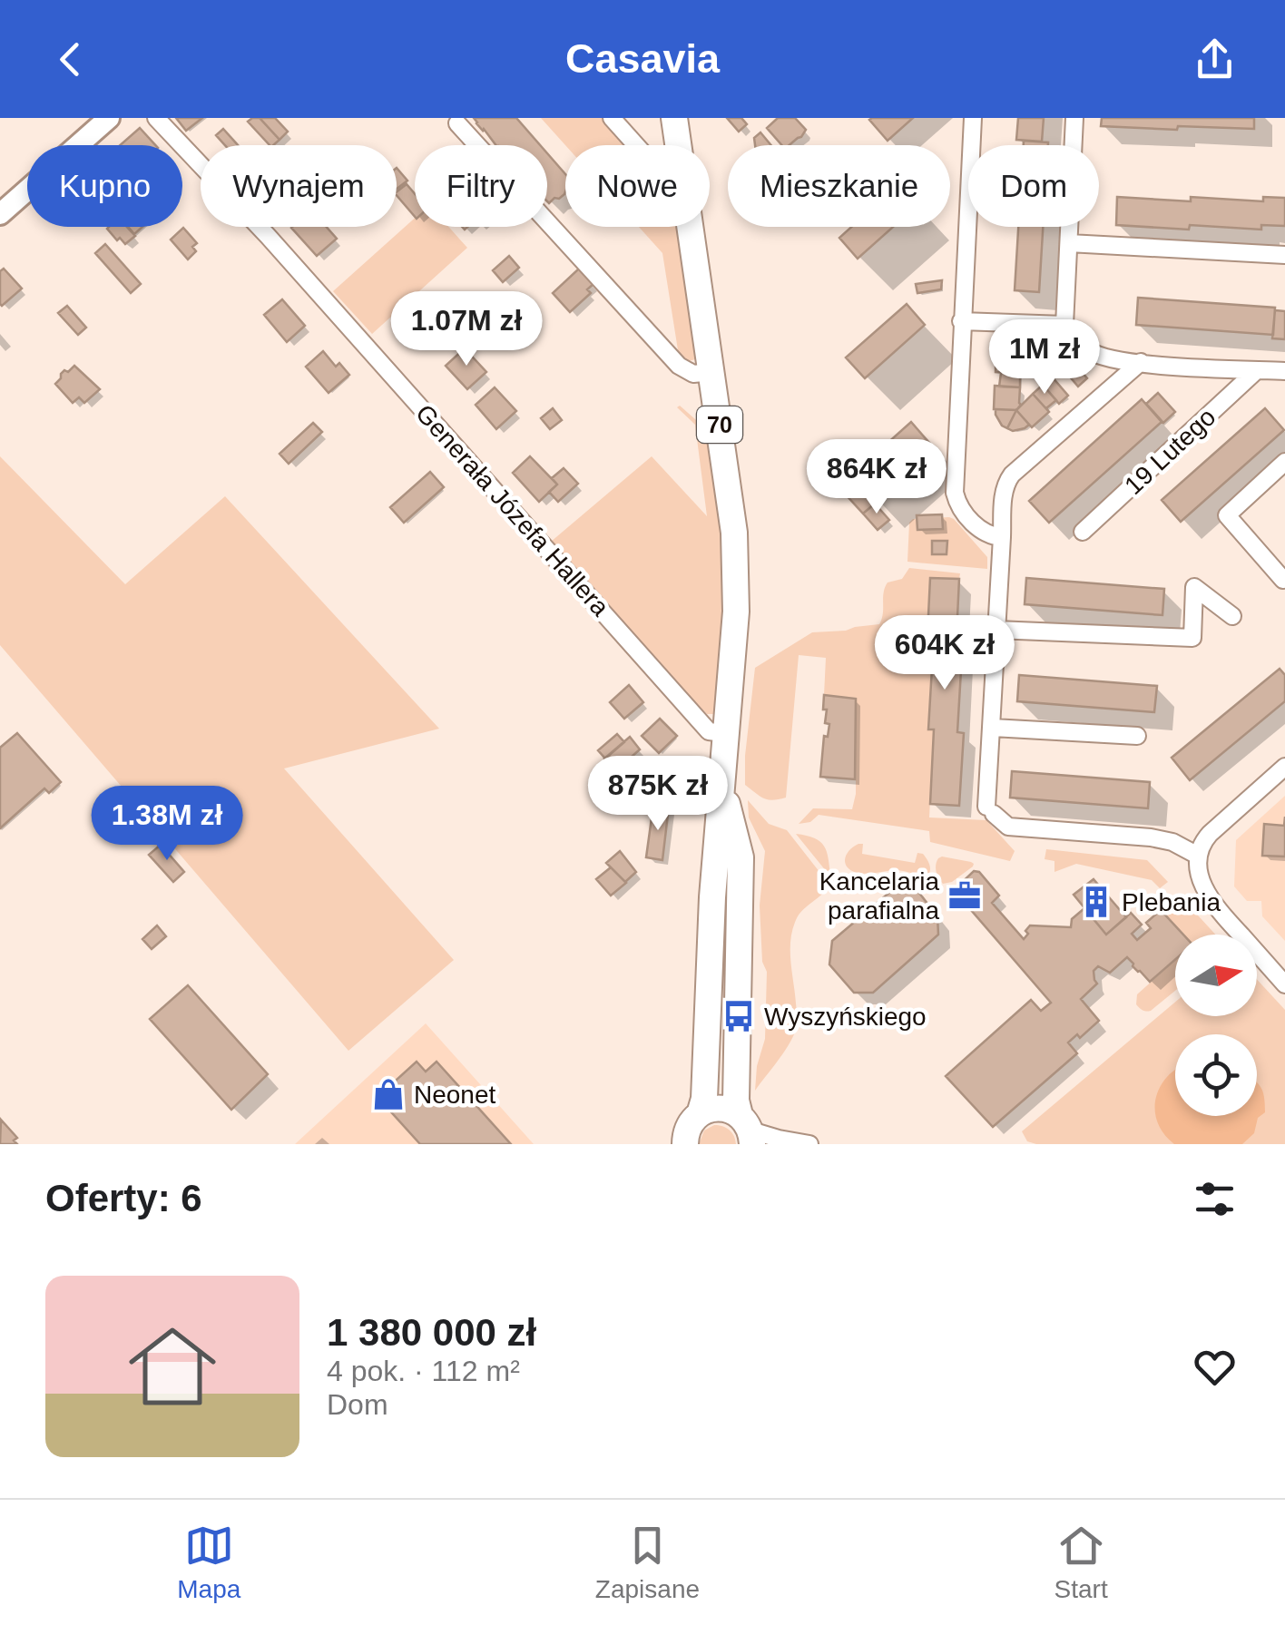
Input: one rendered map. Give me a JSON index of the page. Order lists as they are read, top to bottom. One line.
{"streets":{"main road":["70"],"street":["19 Lutego","Generała Józefa Hallera"]},"crossings":[["70","Generała Józefa Hallera"]],"places":{"office":["Kancelaria parafialna"],"building":["Plebania"],"bus stop":["Wyszyńskiego"],"shop":["Neonet"]},"north":"right","page":{"header":"Casavia","chip":["Kupno","Wynajem","Filtry","Nowe","Mieszkanie","Dom"],"price":["1.07M zł","1M zł","864K zł","604K zł","875K zł","1.38M zł"],"heading":"Oferty: 6","list":[{"name":"1 380 000 zł","note":"4 pok. · 112 m² · Dom"}],"tabs":["Mapa","Zapisane","Start"]}}
